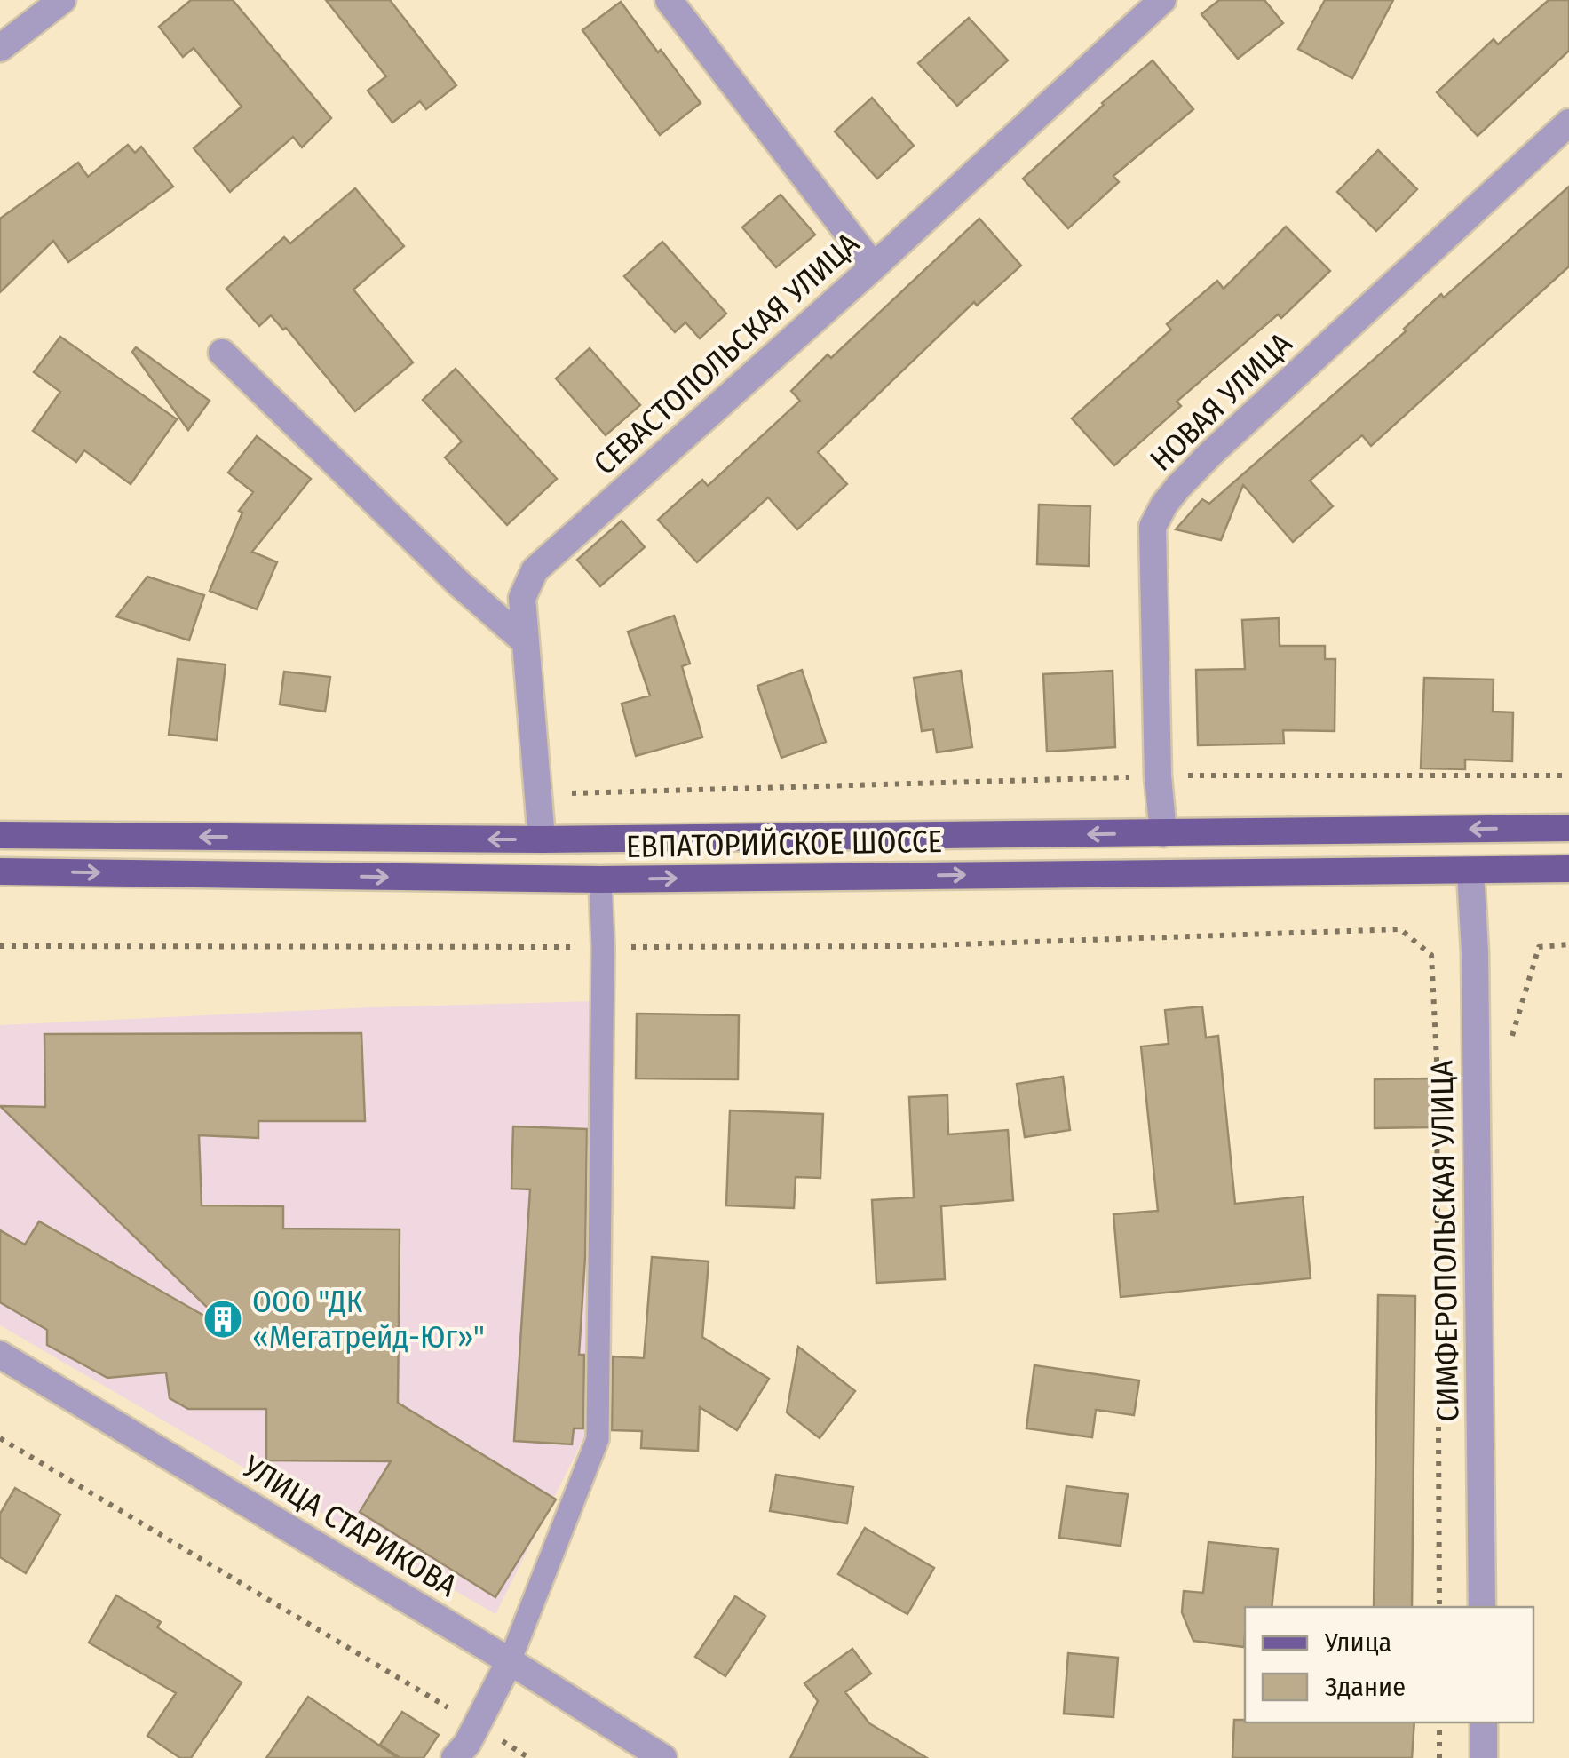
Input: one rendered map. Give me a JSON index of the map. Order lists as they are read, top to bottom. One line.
{"streets":{"main road":["ЕВПАТОРИЙСКОЕ ШОССЕ"],"street":["СЕВАСТОПОЛЬСКАЯ УЛИЦА","НОВАЯ УЛИЦА","СИМФЕРОПОЛЬСКАЯ УЛИЦА","УЛИЦА СТАРИКОВА"]},"crossings":[["СЕВАСТОПОЛЬСКАЯ УЛИЦА","ЕВПАТОРИЙСКОЕ ШОССЕ"],["НОВАЯ УЛИЦА","ЕВПАТОРИЙСКОЕ ШОССЕ"],["ЕВПАТОРИЙСКОЕ ШОССЕ","СИМФЕРОПОЛЬСКАЯ УЛИЦА"]],"places":{"building":["ООО \"ДК «Мегатрейд-Юг»\""]},"legend":["Улица","Здание"]}
